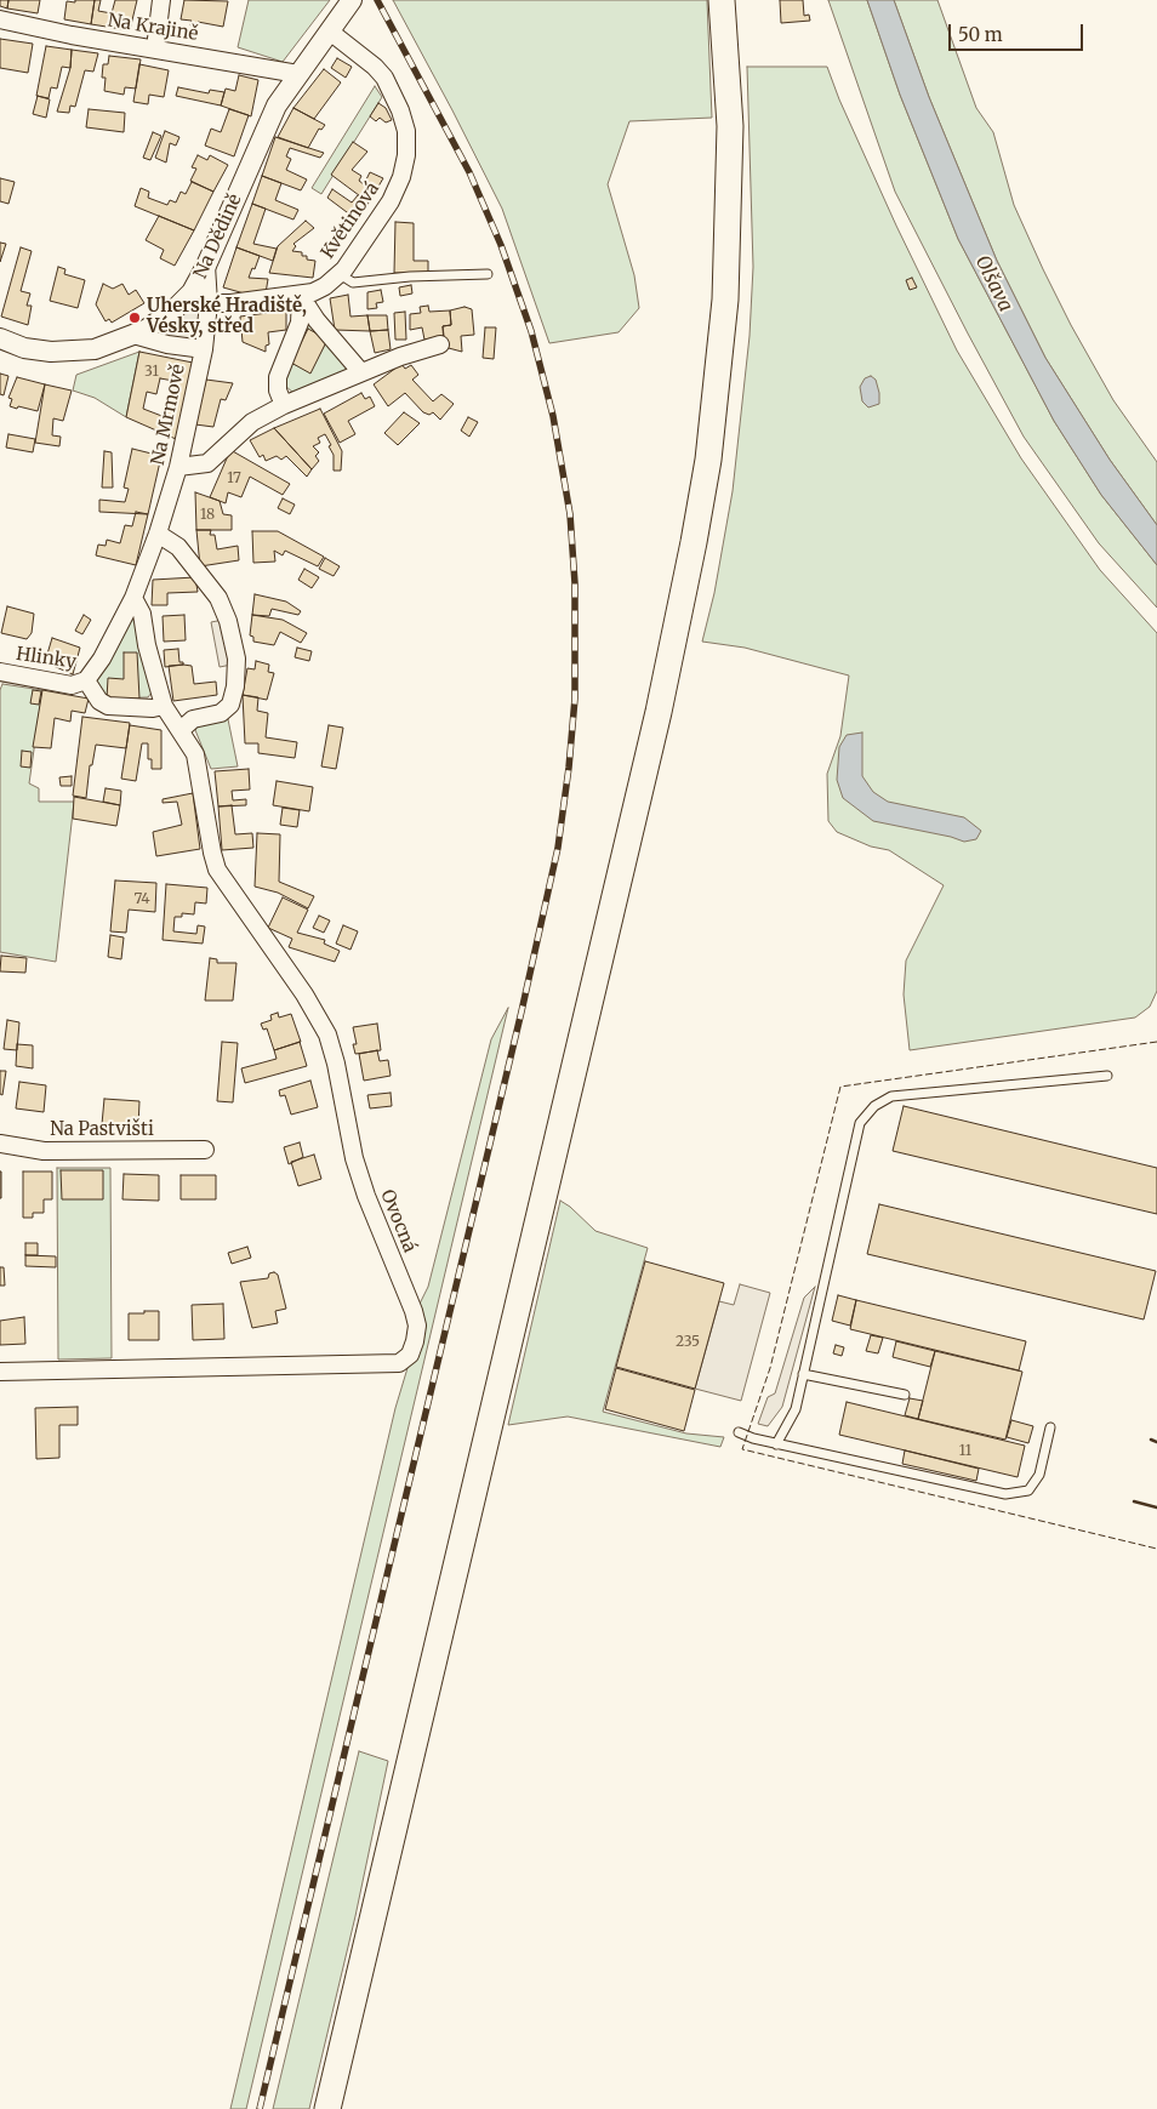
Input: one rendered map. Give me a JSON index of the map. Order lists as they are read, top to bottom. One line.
{"streets":{"street":["Na Krajině","Květinová","Na Dědině","Na Mrmově","Hlinky","Na Pastvišti","Ovocná"]},"crossings":[["Na Krajině","Na Dědině"],["Květinová","Na Dědině"],["Květinová","Na Mrmově"],["Na Mrmově","Hlinky"]],"water":["Olšava"],"places":["Uherské Hradiště, Vésky, střed"],"house_numbers":["31","17","18","74","235","11"],"scale_bar":"50 m"}
